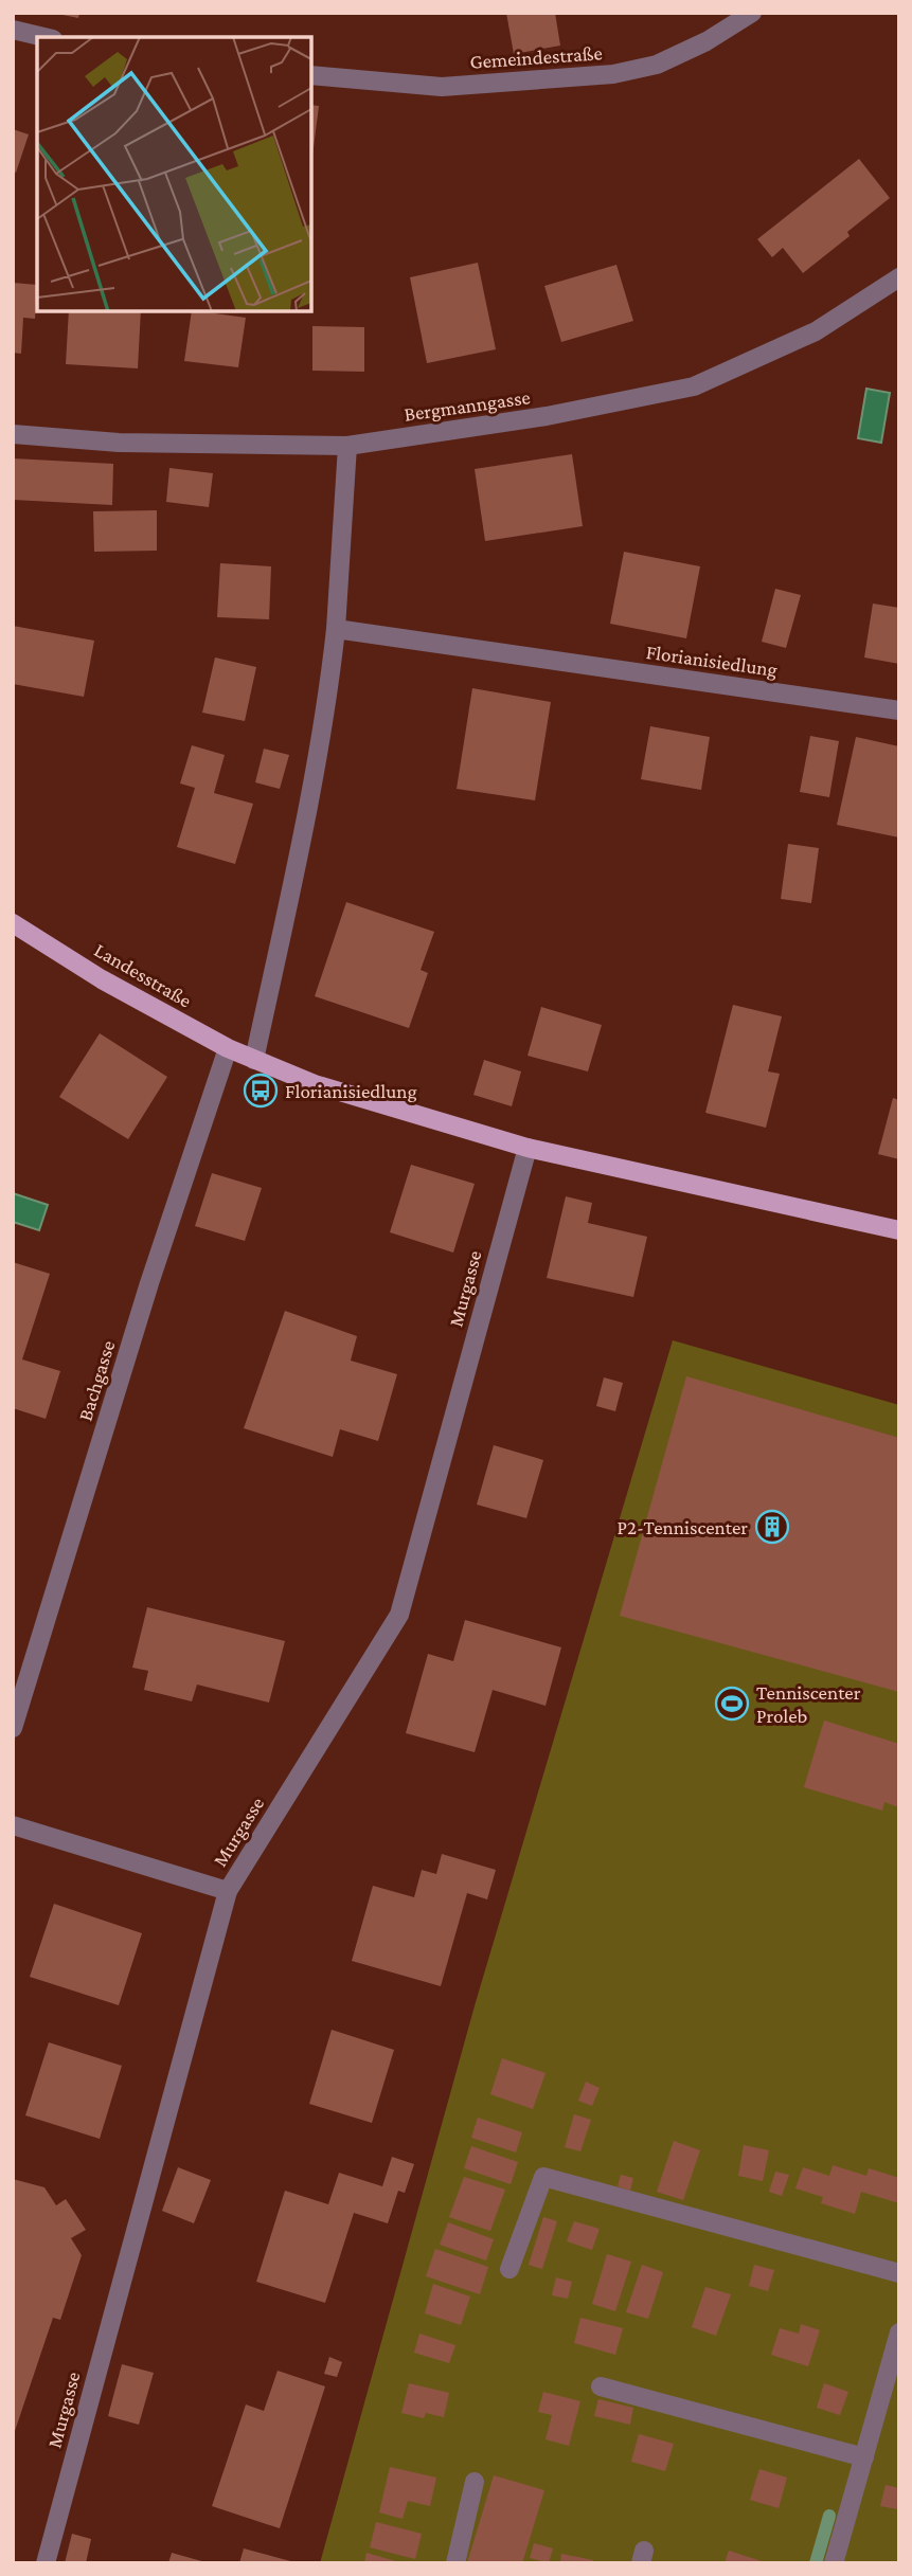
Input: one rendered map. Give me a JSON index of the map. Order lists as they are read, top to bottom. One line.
{"streets":{"main road":["Landesstraße"],"street":["Gemeindestraße","Bergmanngasse","Florianisiedlung","Murgasse","Bachgasse"]},"crossings":[["Landesstraße","Murgasse"],["Landesstraße","Bachgasse"]],"places":{"bus stop":["Florianisiedlung"],"building":["P2-Tenniscenter"],"sports":["Tenniscenter Proleb"]}}
